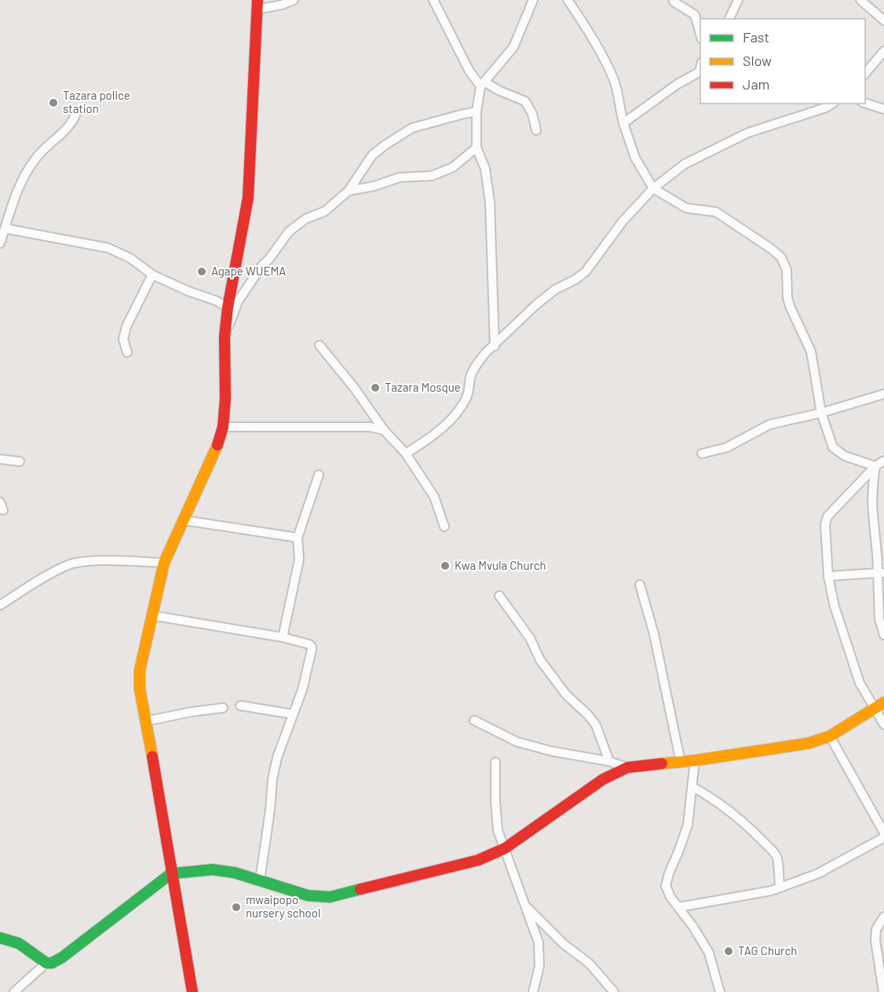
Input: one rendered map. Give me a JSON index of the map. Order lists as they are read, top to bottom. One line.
{"places":["Tazara police station","Agape WUEMA","Tazara Mosque","Kwa Mvula Church","mwaipopo nursery school","TAG Church"],"legend":["Fast","Slow","Jam"]}
